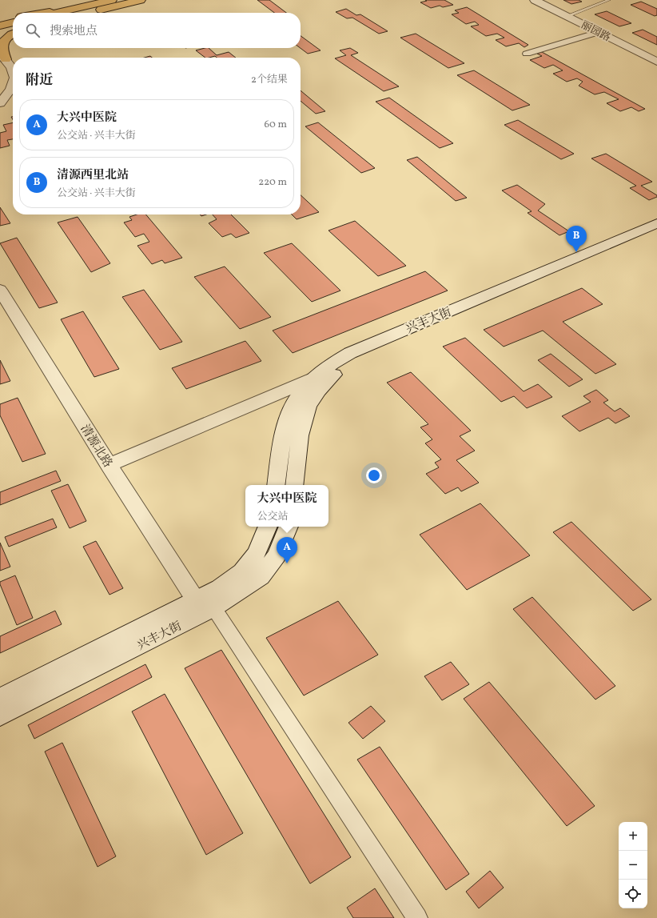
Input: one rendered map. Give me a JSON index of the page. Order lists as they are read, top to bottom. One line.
{"streets":{"main road":["丽园路","兴丰大街","清源北路"]},"crossings":[["兴丰大街","清源北路"]],"page":{"search":"搜索地点","heading":["附近","2个结果"],"list":[{"mark":"A","name":"大兴中医院","note":"公交站 · 兴丰大街","value":"60 m"},{"mark":"B","name":"清源西里北站","note":"公交站 · 兴丰大街","value":"220 m"}],"pins":["B","A"],"popup":["大兴中医院","公交站"],"map_buttons":["+","−"]}}
